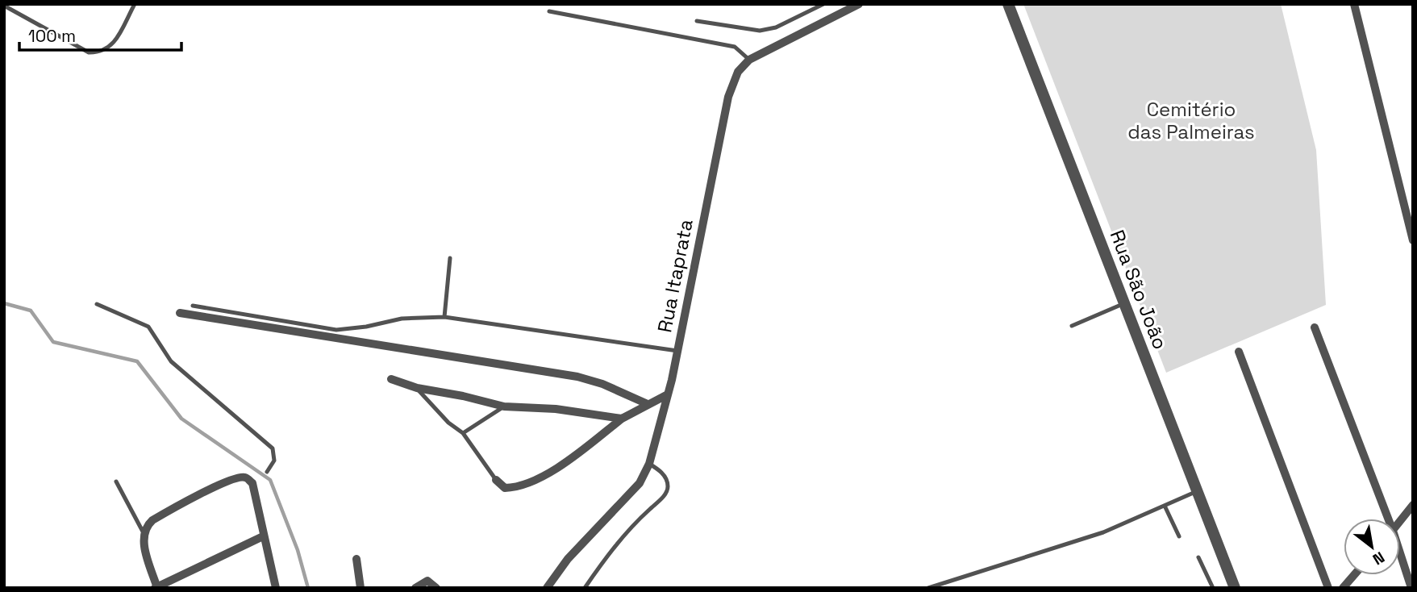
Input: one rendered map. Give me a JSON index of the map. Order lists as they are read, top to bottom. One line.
{"streets":{"street":["Rua Itaprata","Rua São João"]},"parks":["Cemitério das Palmeiras"],"scale_bar":"100 m","north":"bottom right"}
